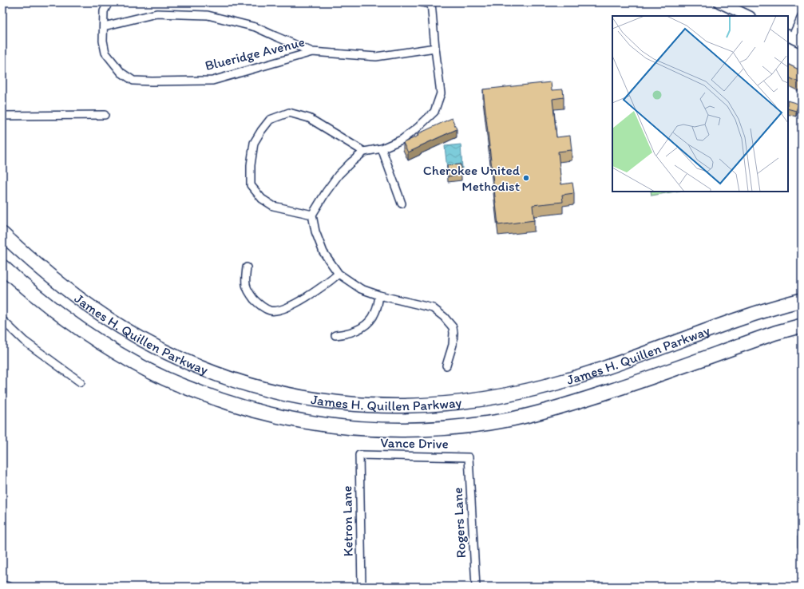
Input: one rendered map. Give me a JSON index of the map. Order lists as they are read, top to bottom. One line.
{"streets":{"highway":["James H. Quillen Parkway"],"street":["Blueridge Avenue","Vance Drive","Ketron Lane","Rogers Lane"]},"crossings":[["Vance Drive","Ketron Lane"],["Vance Drive","Rogers Lane"]],"places":["Cherokee United Methodist"]}
